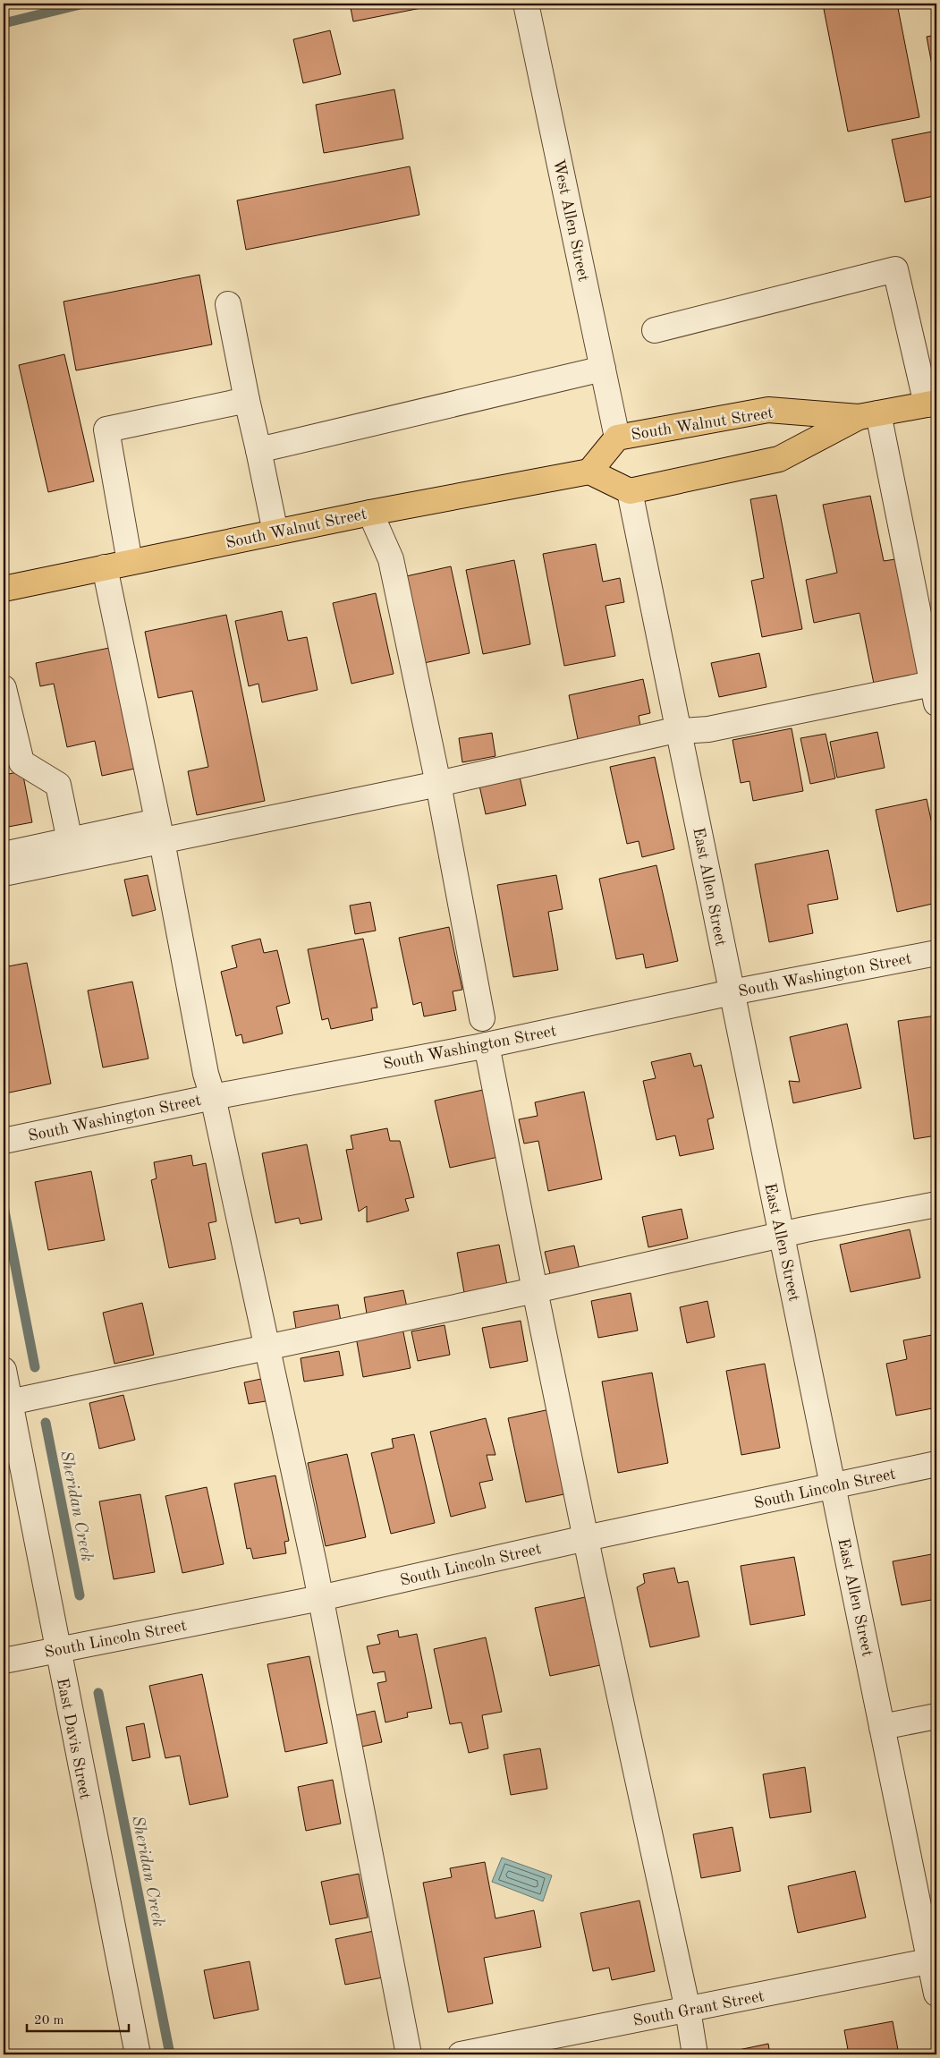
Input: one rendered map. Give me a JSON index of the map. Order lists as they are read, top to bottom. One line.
{"streets":{"main road":["South Walnut Street"],"street":["West Allen Street","East Allen Street","South Washington Street","South Lincoln Street","East Davis Street","South Grant Street"]},"crossings":[["West Allen Street","South Walnut Street"],["South Walnut Street","East Allen Street"],["East Allen Street","South Washington Street"],["East Allen Street","South Lincoln Street"],["East Allen Street","South Grant Street"],["South Lincoln Street","East Davis Street"]],"water":["Sheridan Creek"],"scale_bar":"20 m"}
